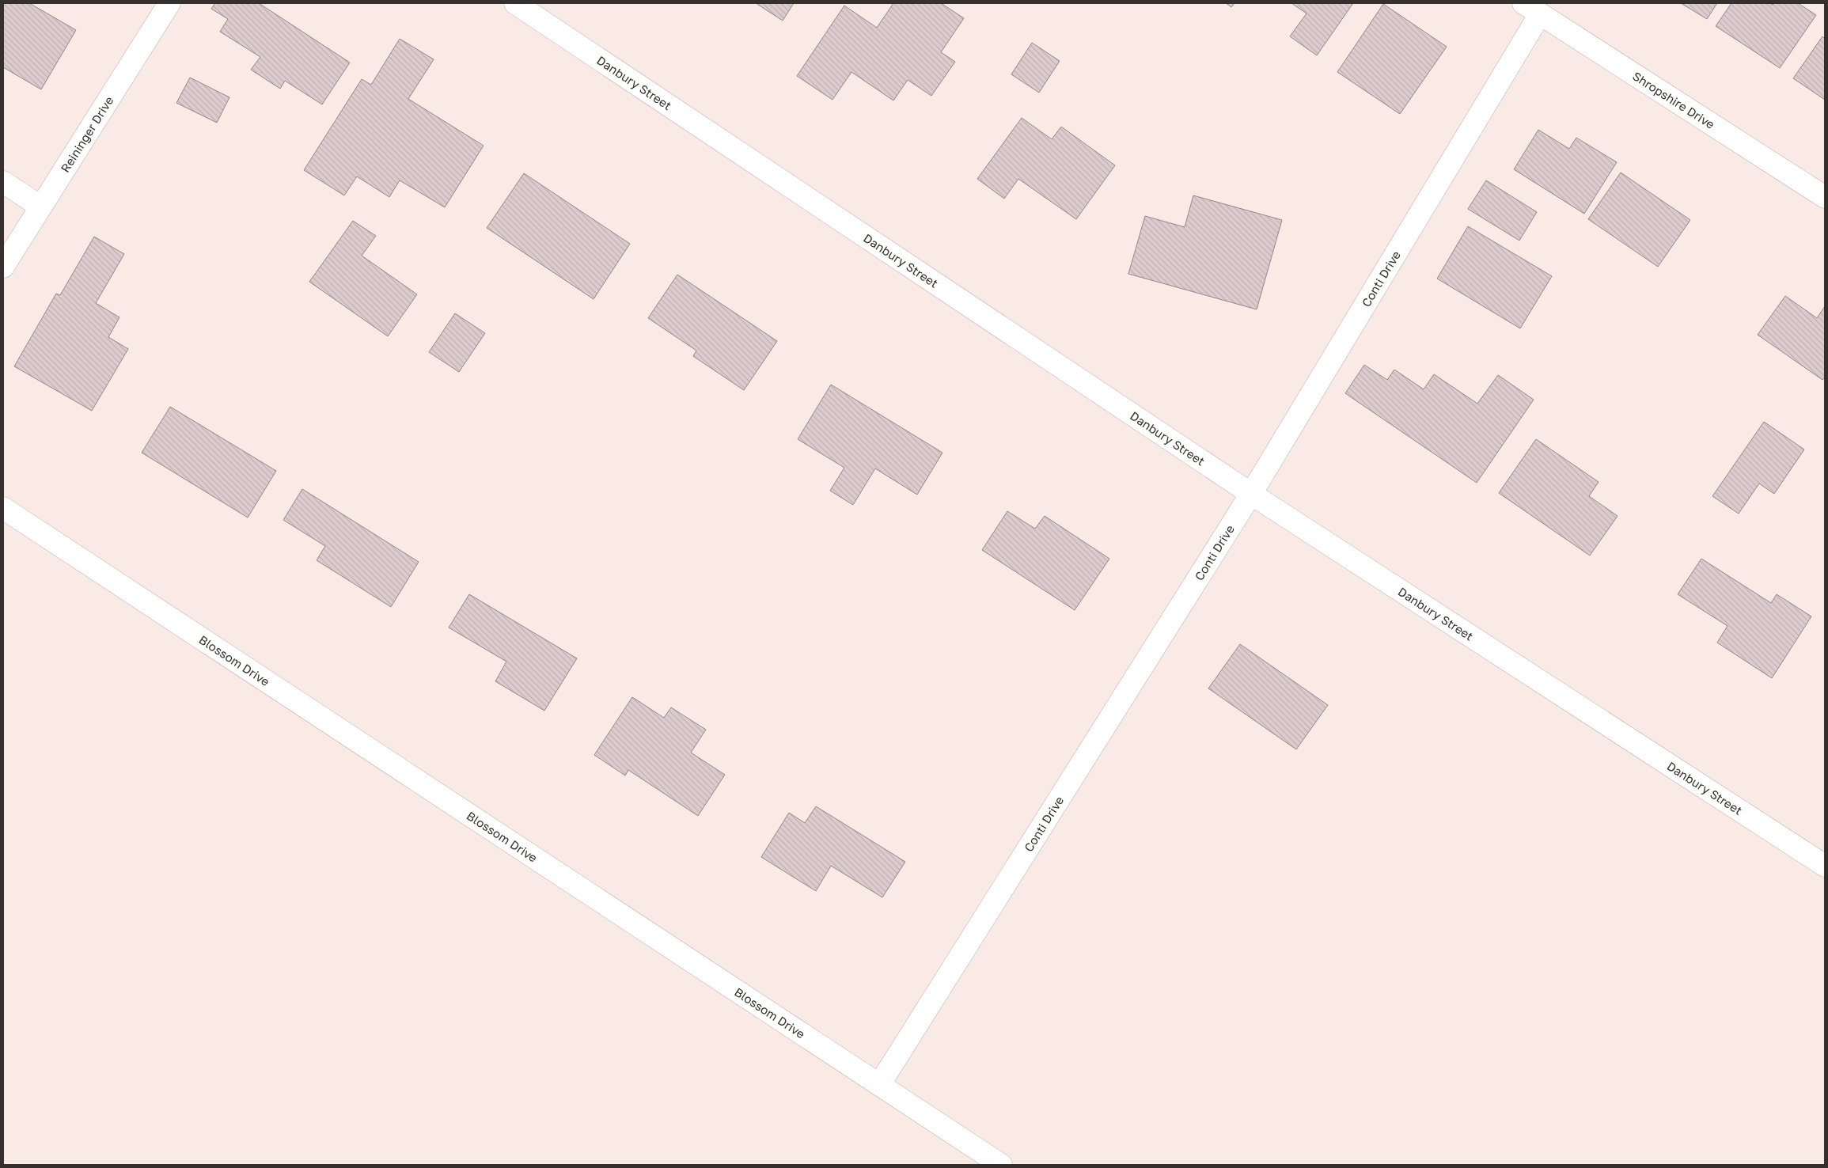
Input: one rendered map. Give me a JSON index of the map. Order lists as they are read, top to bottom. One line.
{"streets":{"street":["Danbury Street","Shropshire Drive","Reininger Drive","Conti Drive","Blossom Drive"]},"crossings":[["Danbury Street","Conti Drive"],["Shropshire Drive","Conti Drive"],["Conti Drive","Blossom Drive"]]}
